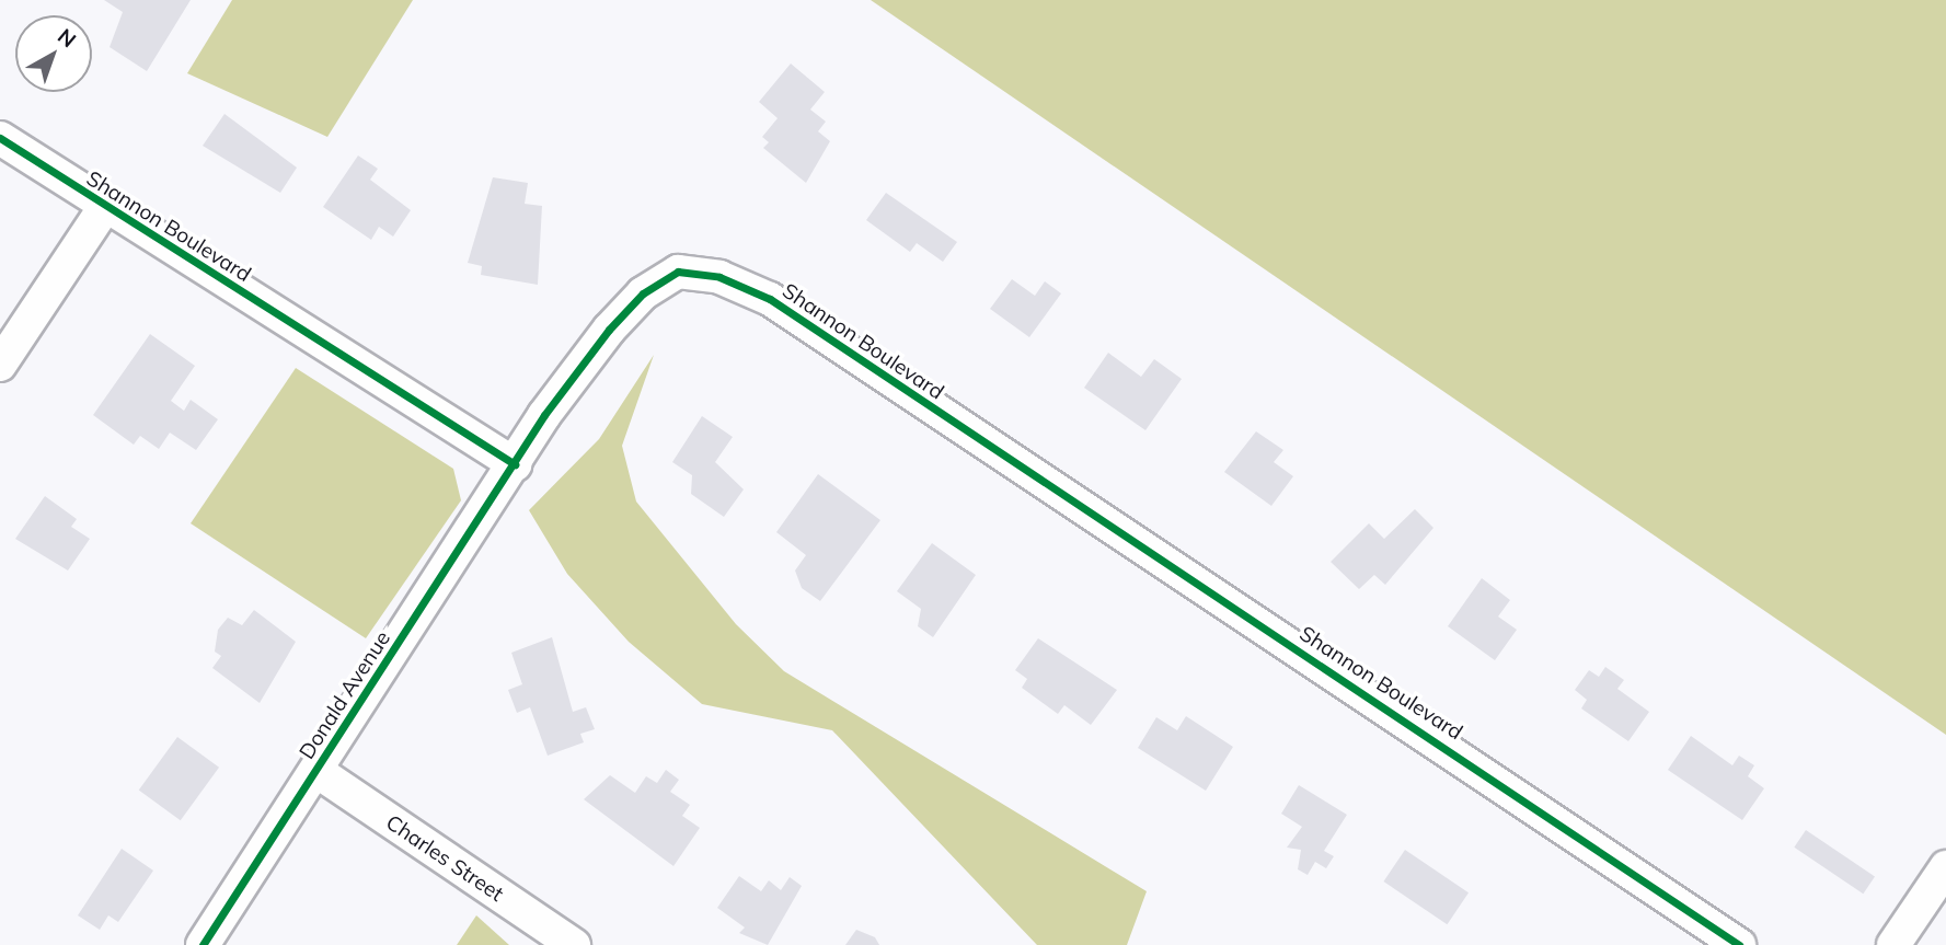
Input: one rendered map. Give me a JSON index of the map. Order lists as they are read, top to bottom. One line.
{"streets":{"street":["Shannon Boulevard","Donald Avenue","Charles Street"]},"crossings":[["Shannon Boulevard","Donald Avenue"],["Donald Avenue","Charles Street"]],"north":"top right"}
